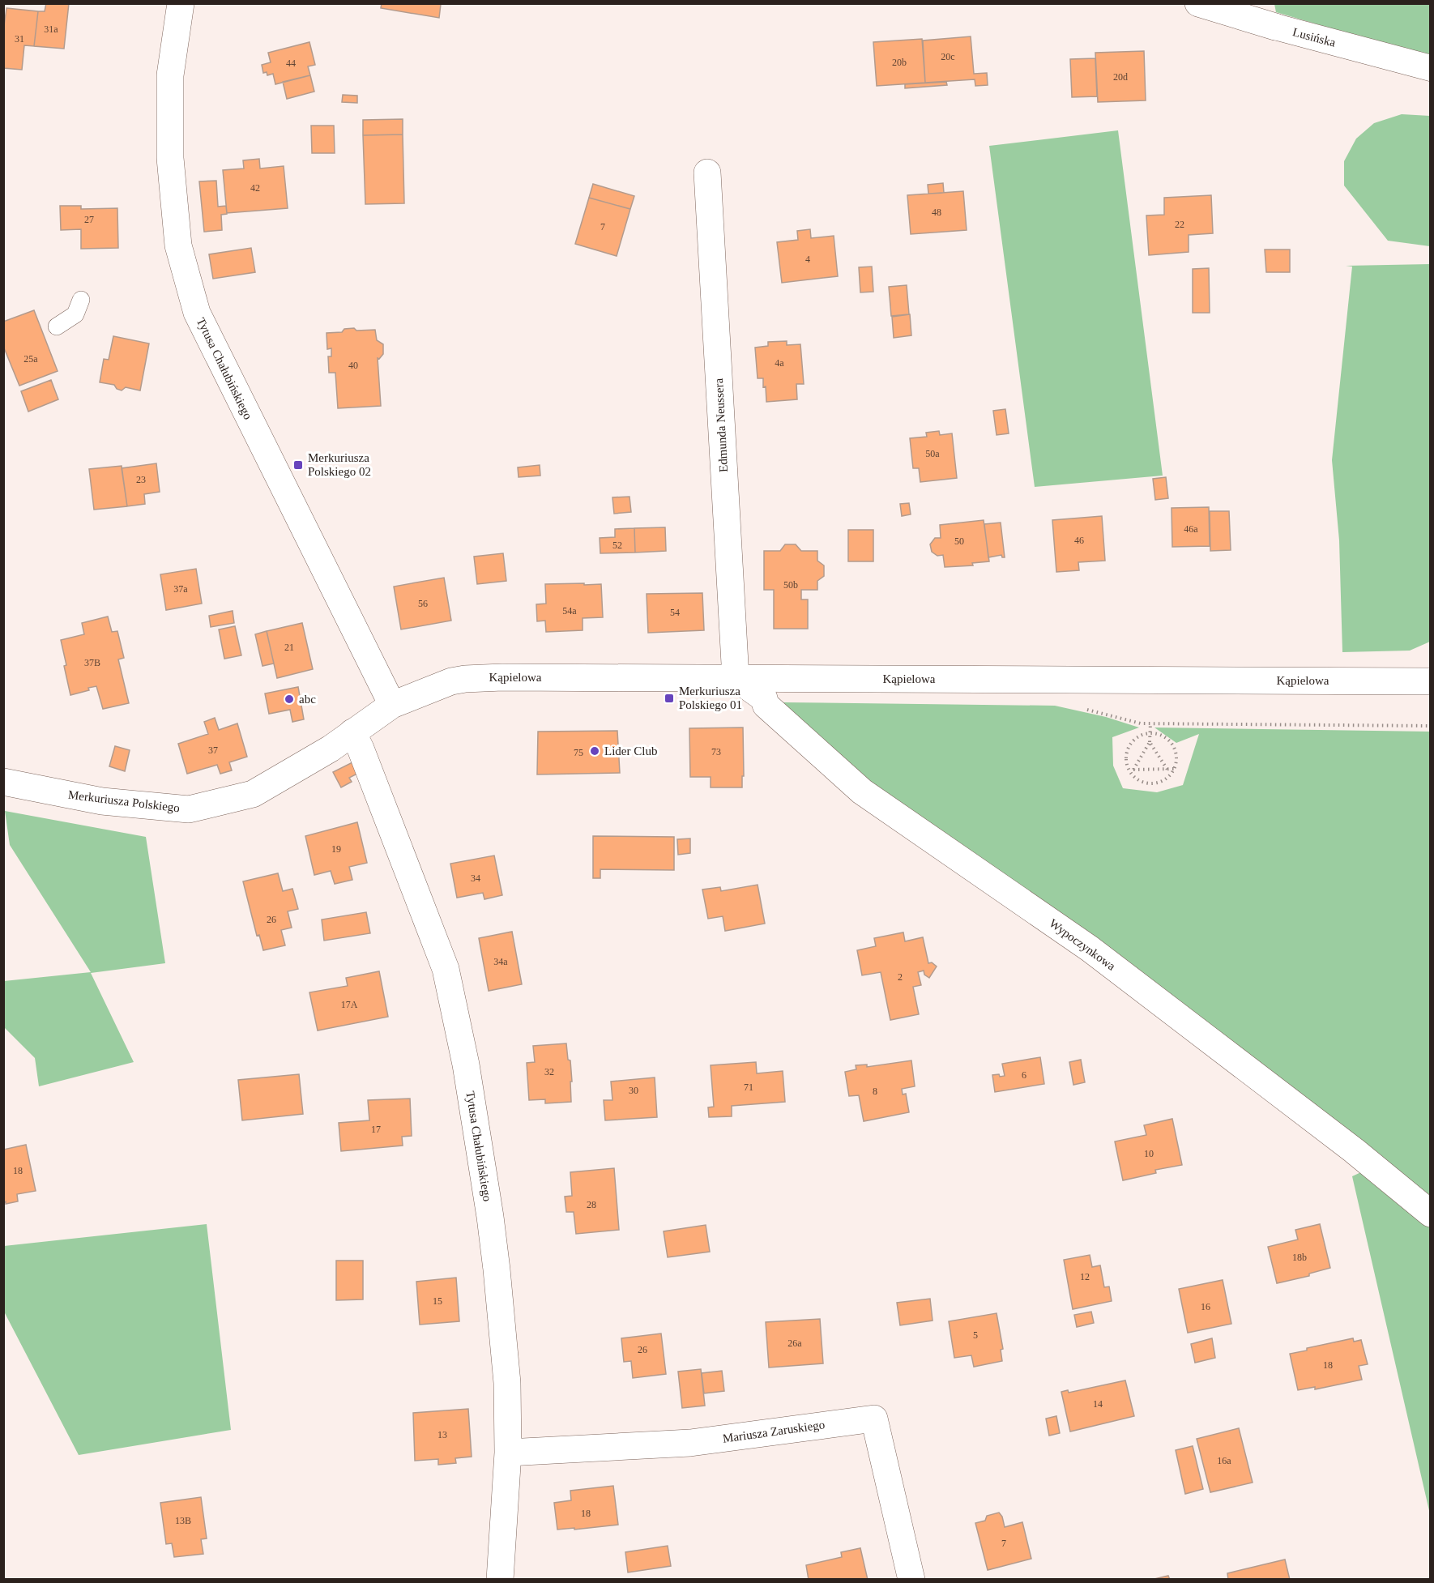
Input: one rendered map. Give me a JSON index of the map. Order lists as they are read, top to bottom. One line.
{"streets":{"street":["Lusińska","Tytusa Chałubińskiego","Edmunda Neussera","Kąpielowa","Merkuriusza Polskiego","Wypoczynkowa","Mariusza Zaruskiego"]},"crossings":[["Tytusa Chałubińskiego","Kąpielowa"],["Tytusa Chałubińskiego","Merkuriusza Polskiego"],["Tytusa Chałubińskiego","Mariusza Zaruskiego"],["Edmunda Neussera","Kąpielowa"],["Edmunda Neussera","Wypoczynkowa"],["Kąpielowa","Merkuriusza Polskiego"],["Kąpielowa","Wypoczynkowa"]],"places":{"transit":["Merkuriusza Polskiego 02","Merkuriusza Polskiego 01"],"other":["abc","Lider Club"]},"house_numbers":["31a","31","20c","20b","44","20d","42","48","27","22","7","4","25a","4a","40","50a","23","46a","46","50","52","50b","37a","56","54a","54","21","37B","37","73","75","19","34","26","34a","2","17A","32","6","71","30","8","17","10","18","28","18b","12","15","16","5","26a","26","18","14","13","16a","18","13B","7"]}
